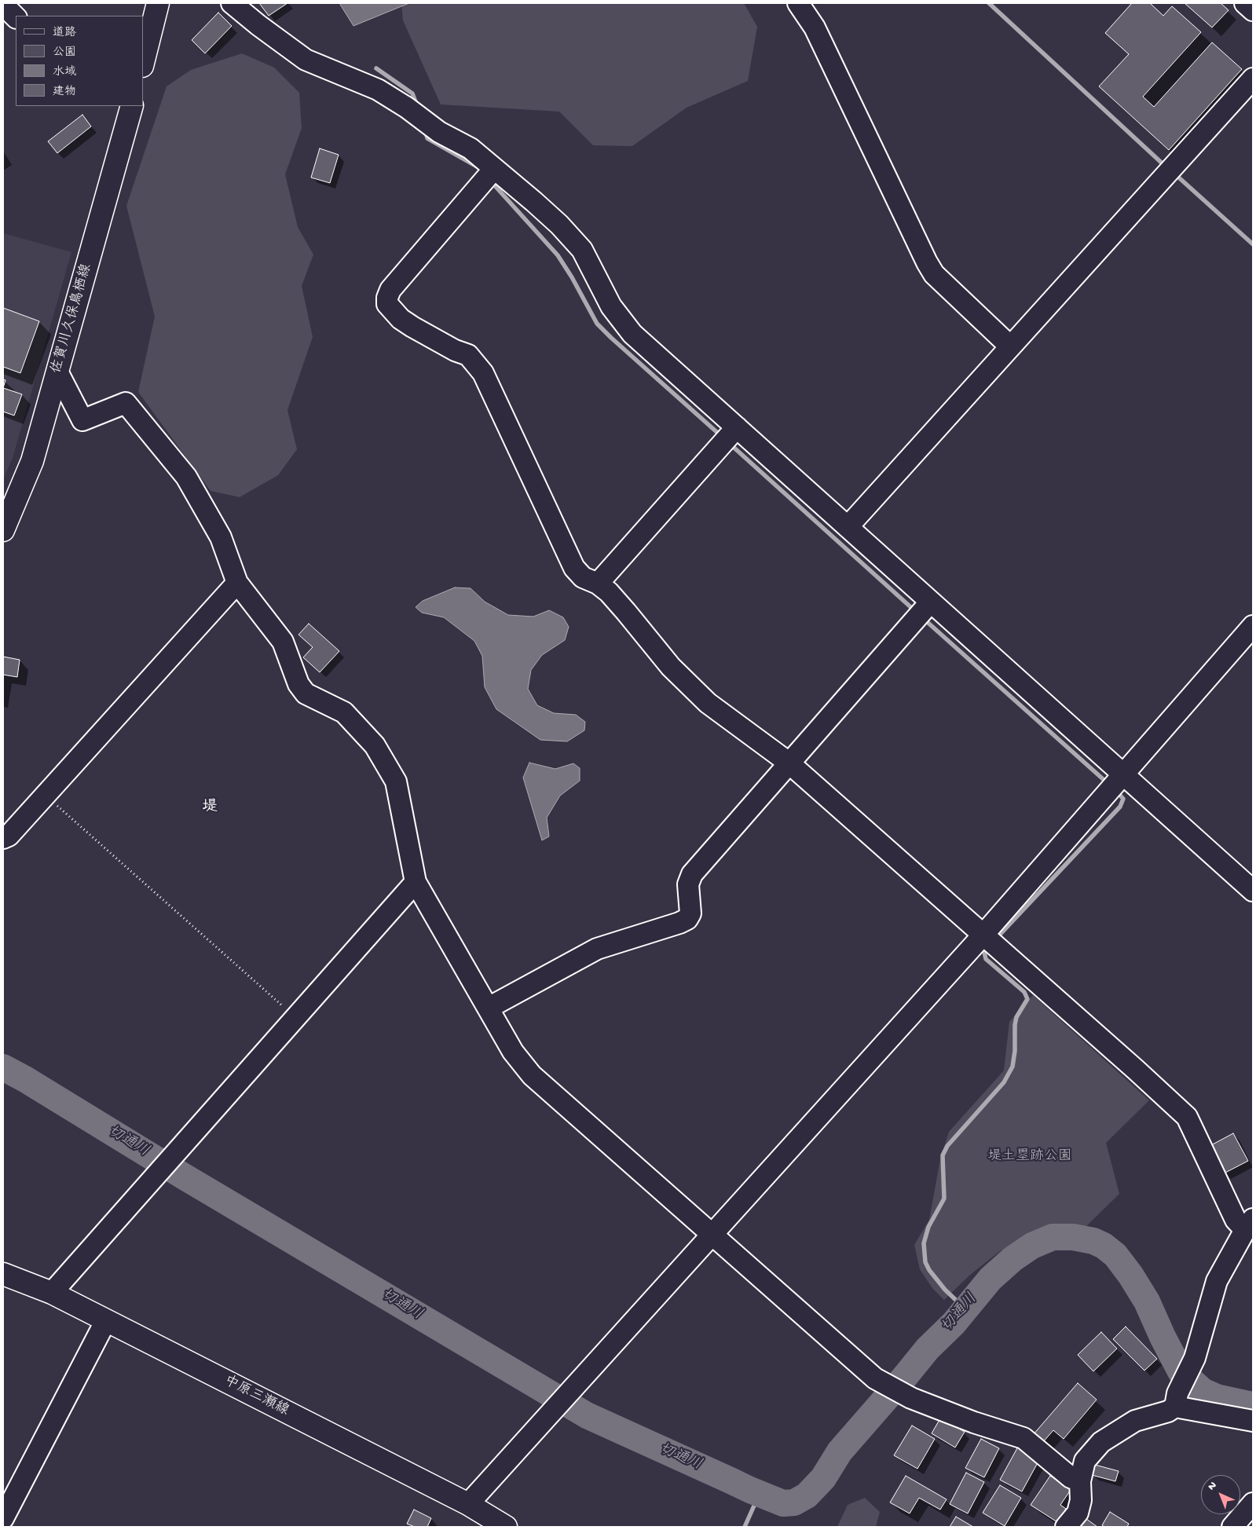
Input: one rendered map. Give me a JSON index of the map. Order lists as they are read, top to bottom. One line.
{"streets":{"main road":["佐賀川久保鳥栖線","中原三瀬線"]},"districts":["堤"],"water":["切通川"],"parks":["堤土塁跡公園"],"legend":["道路","公園","水域","建物"],"north":"top left"}
